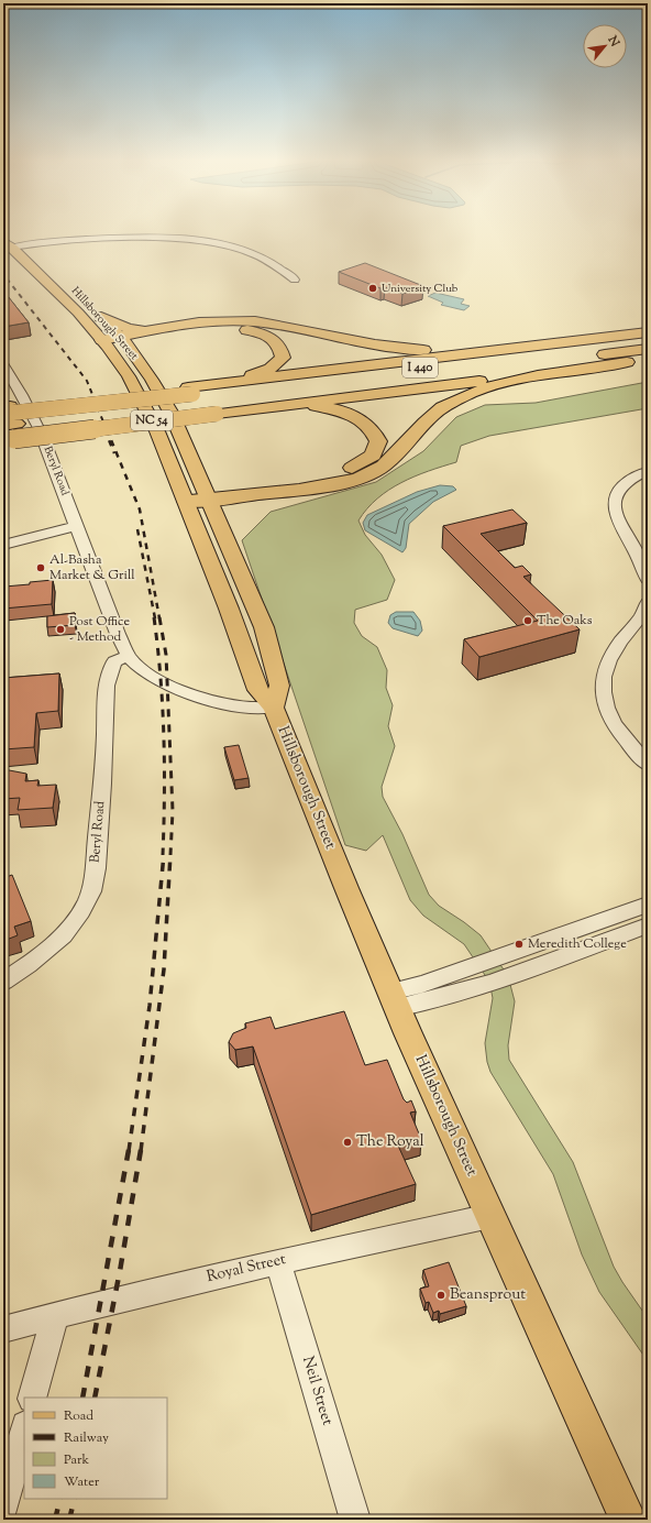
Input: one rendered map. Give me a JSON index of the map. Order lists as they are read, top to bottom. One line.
{"streets":{"highway":["I 440"],"main road":["Hillsborough Street","NC 54"],"street":["Beryl Road","Royal Street","Neil Street"]},"crossings":[["Hillsborough Street","Beryl Road"],["Hillsborough Street","Royal Street"],["Royal Street","Neil Street"]],"places":["University Club","Al-Basha Market & Grill","The Oaks","Post Office - Method","Meredith College","The Royal","Beansprout"],"legend":["Road","Railway","Park","Water"],"north":"top right"}
